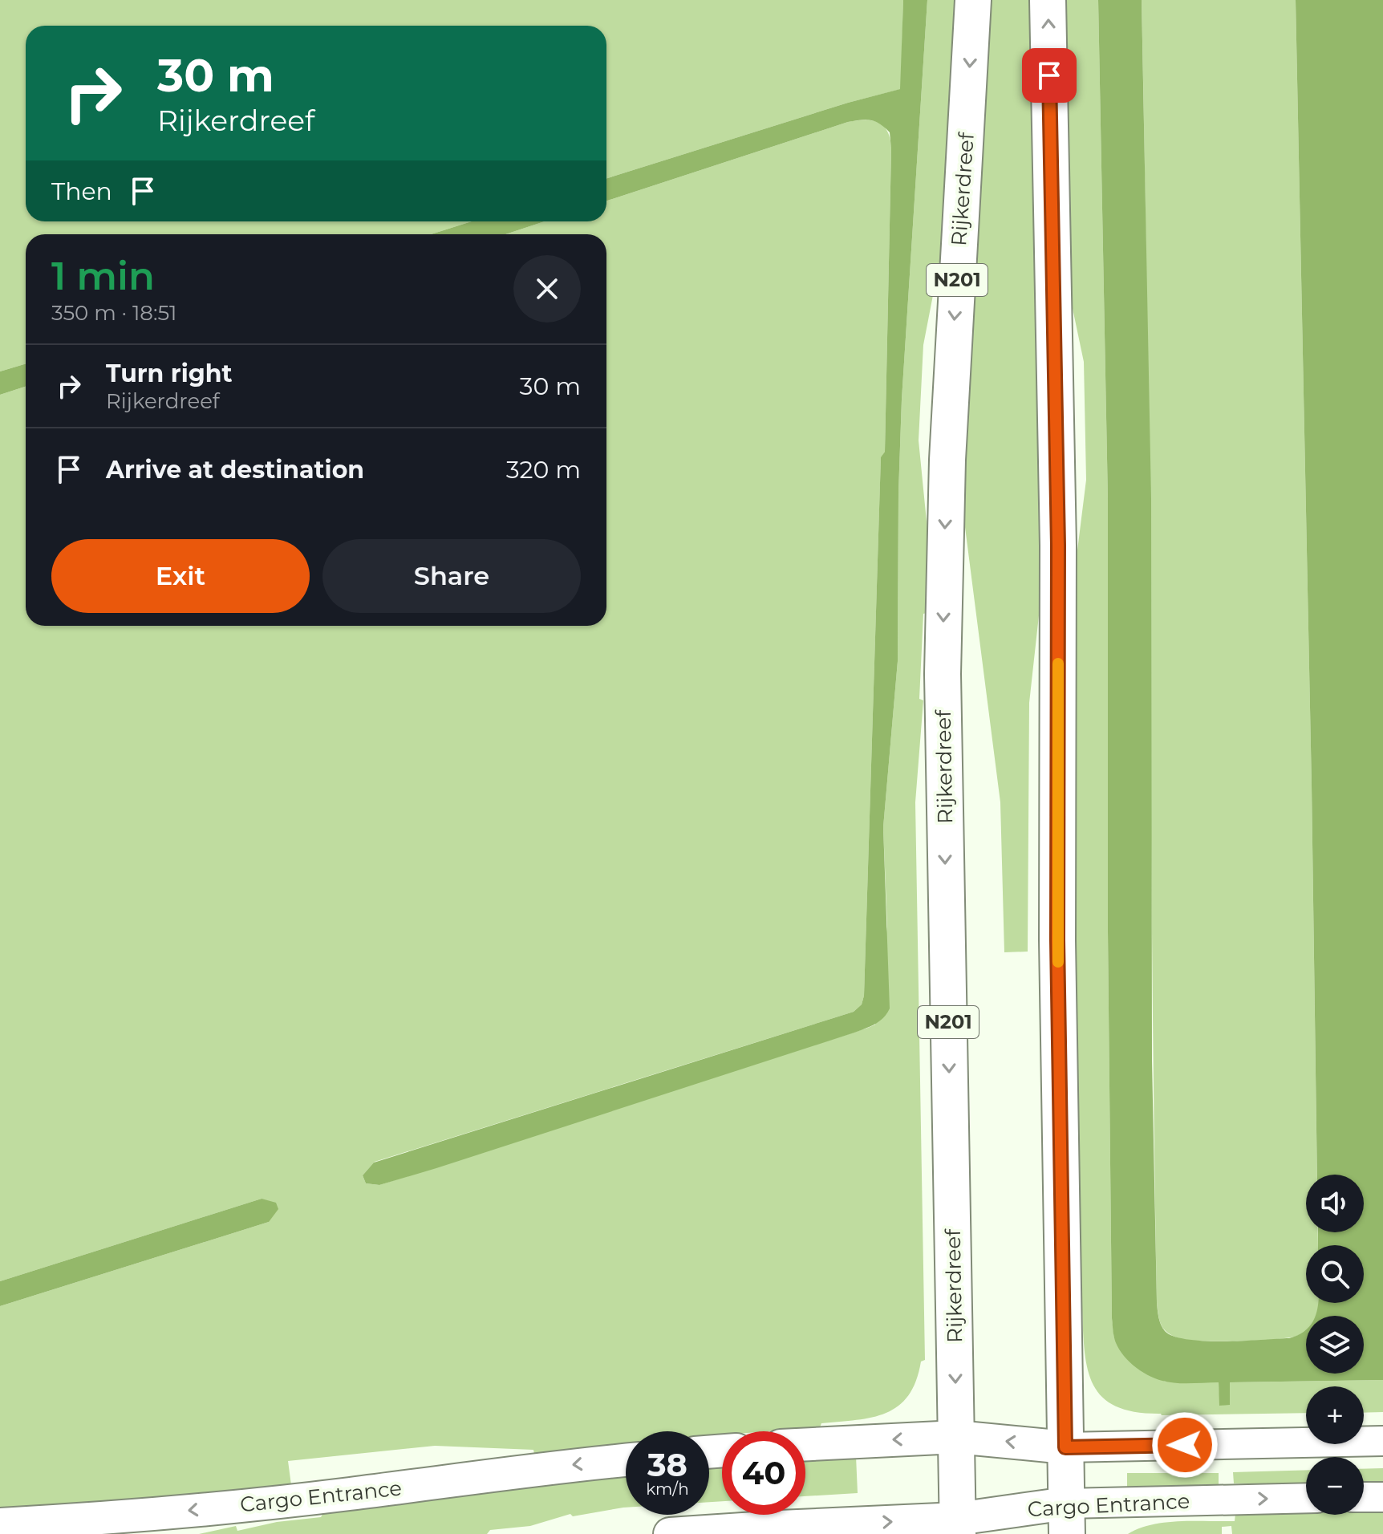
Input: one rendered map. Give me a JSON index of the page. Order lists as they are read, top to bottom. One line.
{"streets":{"highway":["Rijkerdreef","N201"],"main road":["Cargo Entrance"]},"crossings":[["Rijkerdreef","Cargo Entrance"]],"page":{"turn":["30 m","Rijkerdreef"],"then":"Then","heading":["1 min","350 m · 18:51"],"list":[{"name":"Turn right","note":"Rijkerdreef","value":"30 m"},{"name":"Arrive at destination","value":"320 m"}],"buttons":["Exit","Share"],"map_buttons":["+","−"],"speed":"38 km/h","limit":"40"}}
